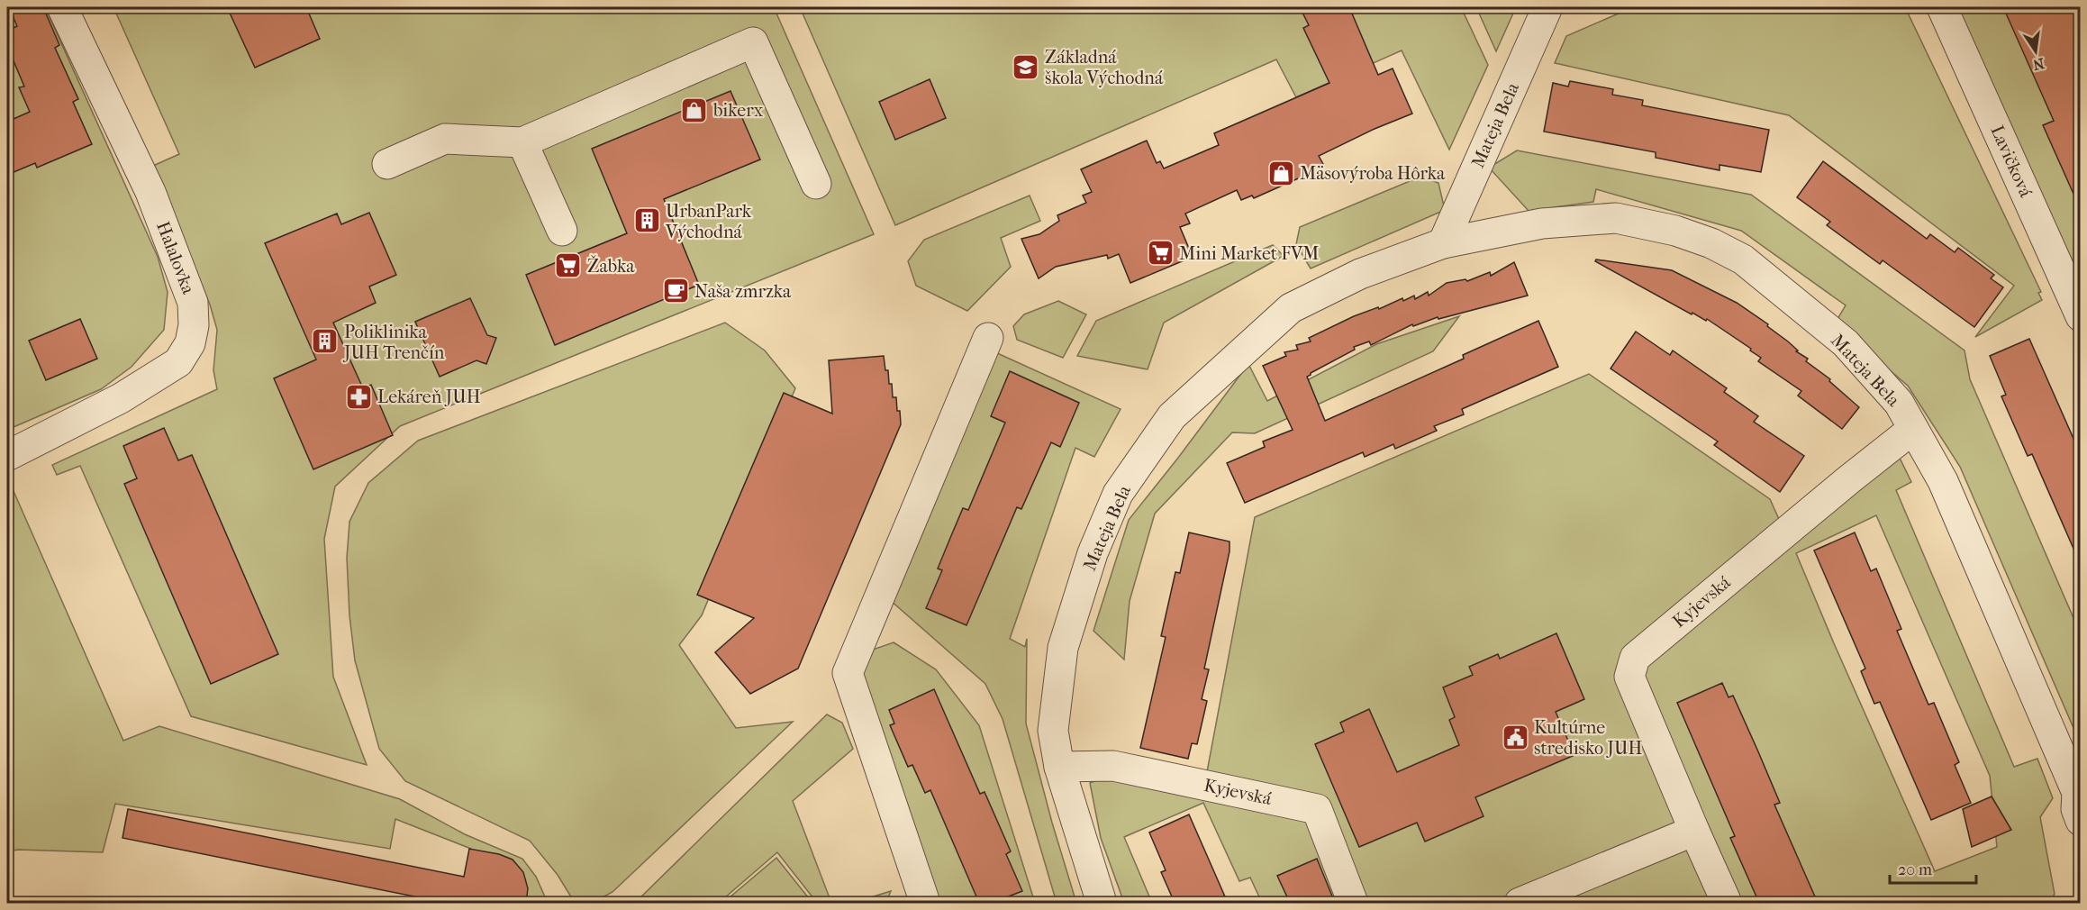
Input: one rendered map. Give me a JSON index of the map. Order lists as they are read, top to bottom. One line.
{"streets":{"street":["Mateja Bela","Lavičková","Halalovka","Kyjevská"]},"crossings":[["Mateja Bela","Kyjevská"]],"places":{"school or university":["Základná škola Východná"],"shop":["bikerx","Mäsovýroba Hôrka"],"building":["UrbanPark Východná","Poliklinika JUH Trenčín"],"supermarket":["Mini Market FVM","Žabka"],"cafe":["Naša zmrzka"],"pharmacy":["Lekáreň JUH"],"public building":["Kultúrne stredisko JUH"]},"scale_bar":"20 m","north":"bottom"}
